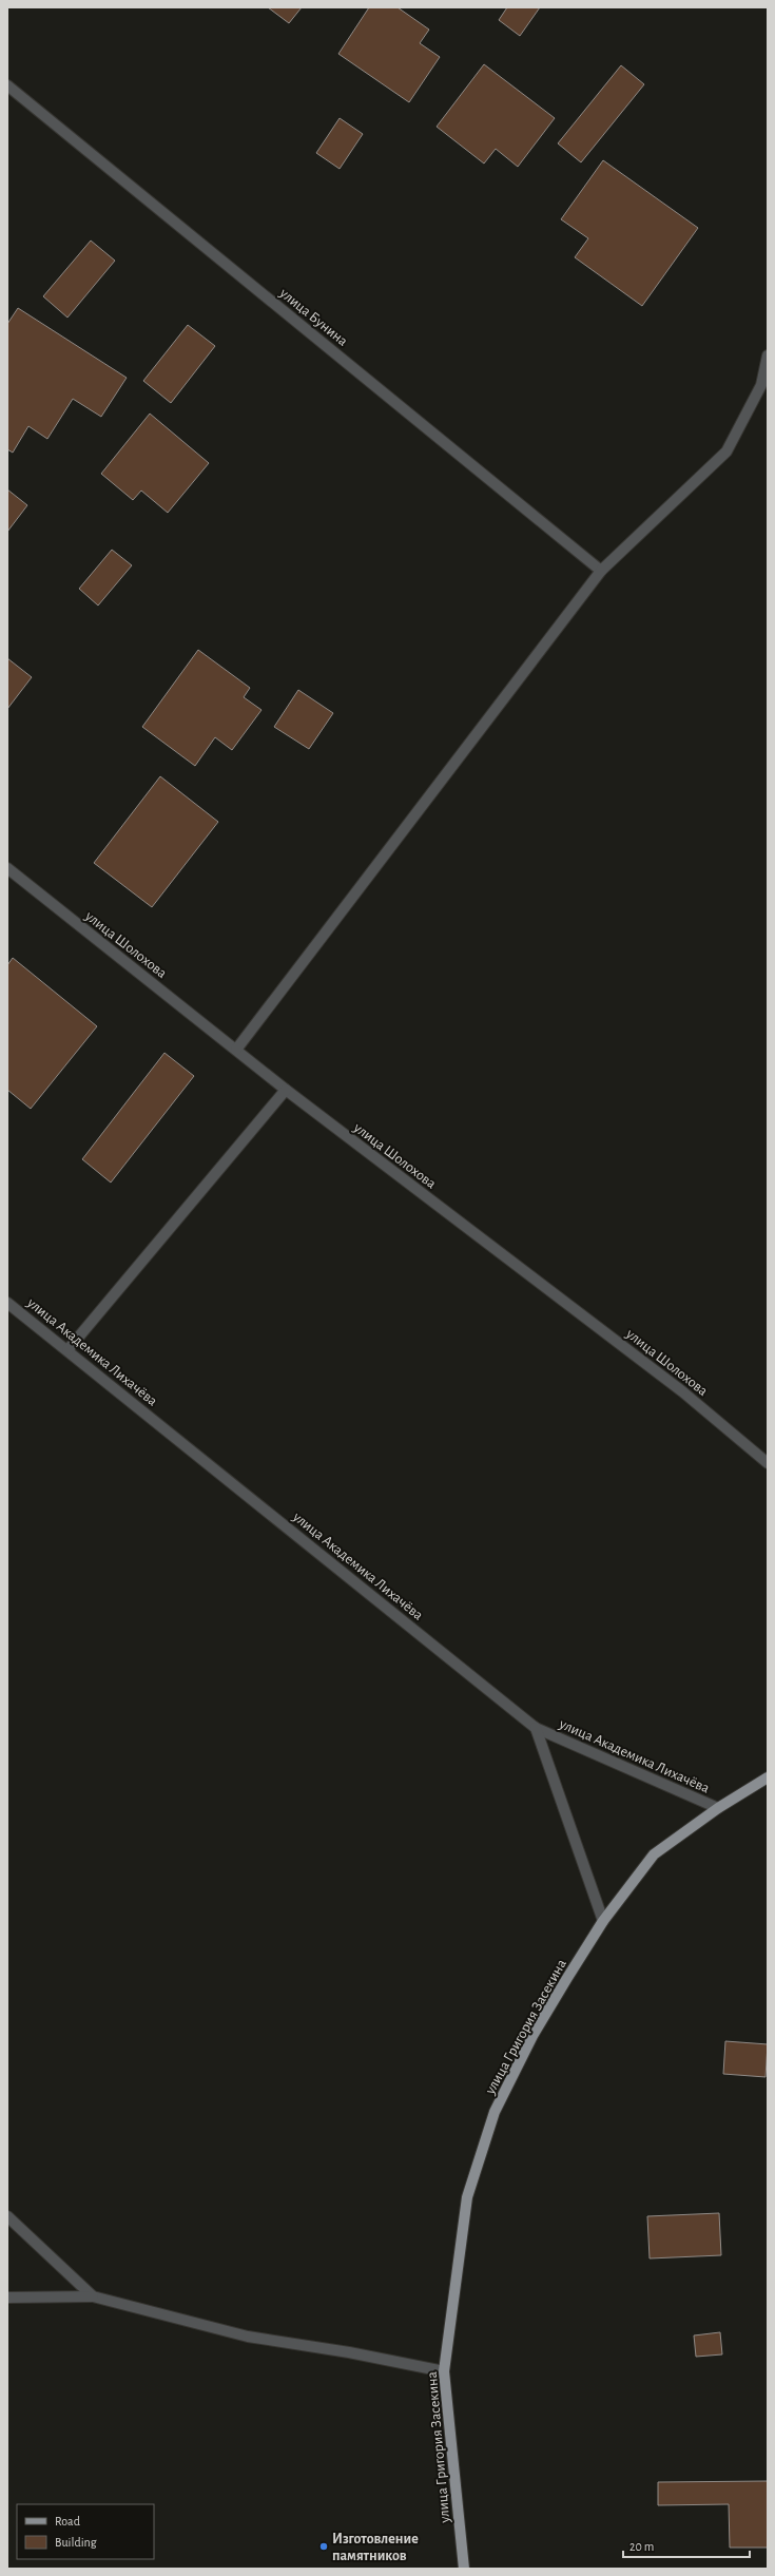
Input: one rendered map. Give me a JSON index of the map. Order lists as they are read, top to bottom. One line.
{"streets":{"main road":["улица Григория Засекина"],"street":["улица Бунина","улица Шолохова","улица Академика Лихачёва"]},"crossings":[["улица Академика Лихачёва","улица Григория Засекина"]],"places":["Изготовление памятников"],"legend":["Road","Building"],"scale_bar":"20 m"}
